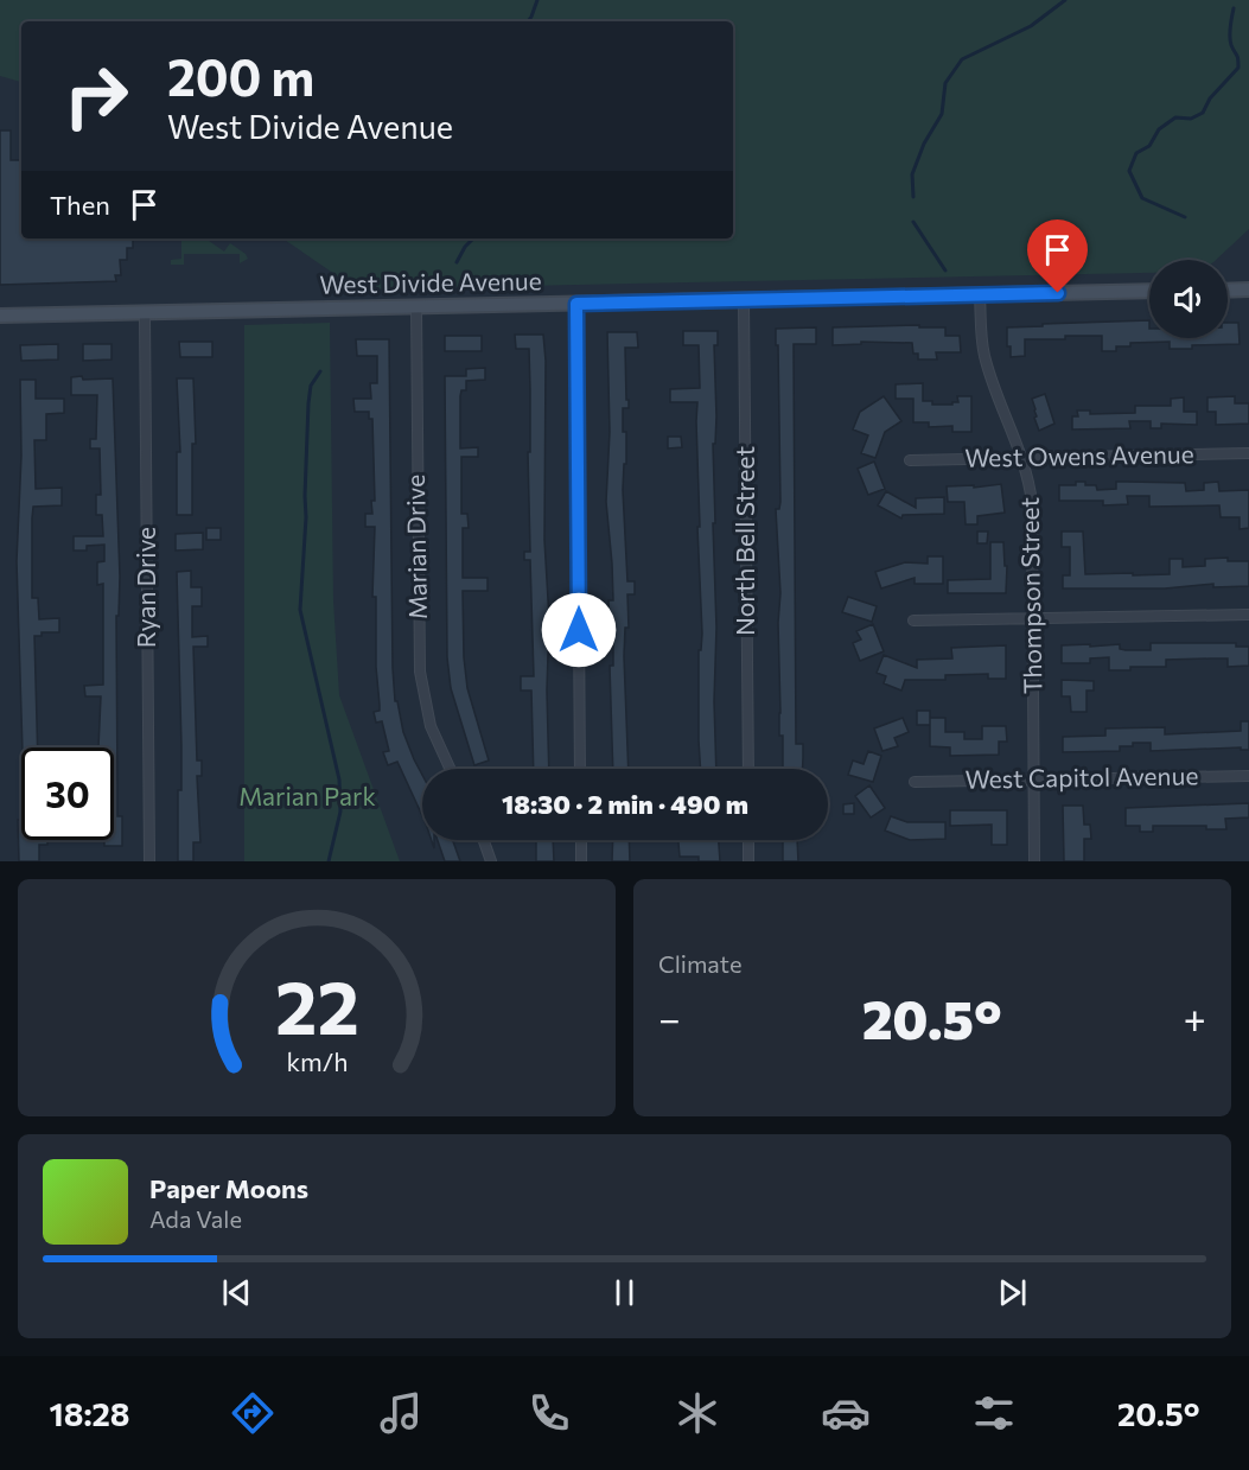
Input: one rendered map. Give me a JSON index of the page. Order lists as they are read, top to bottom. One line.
{"streets":{"street":["West Divide Avenue","West Owens Avenue","North Bell Street","Marian Drive","Ryan Drive","Thompson Street","West Capitol Avenue"]},"crossings":[["West Divide Avenue","North Bell Street"],["West Divide Avenue","Marian Drive"],["West Divide Avenue","Ryan Drive"],["West Divide Avenue","Thompson Street"],["West Owens Avenue","Thompson Street"],["Thompson Street","West Capitol Avenue"]],"parks":["Marian Park"],"page":{"turn":["200 m","West Divide Avenue"],"then":"Then","limit":"30","trip":"18:30 · 2 min · 490 m","tile":"Climate","heat":["−","20.5°","+"],"song":["Paper Moons","Ada Vale"],"tabs":["18:28","20.5°"],"gauge":["22","km/h"]}}
